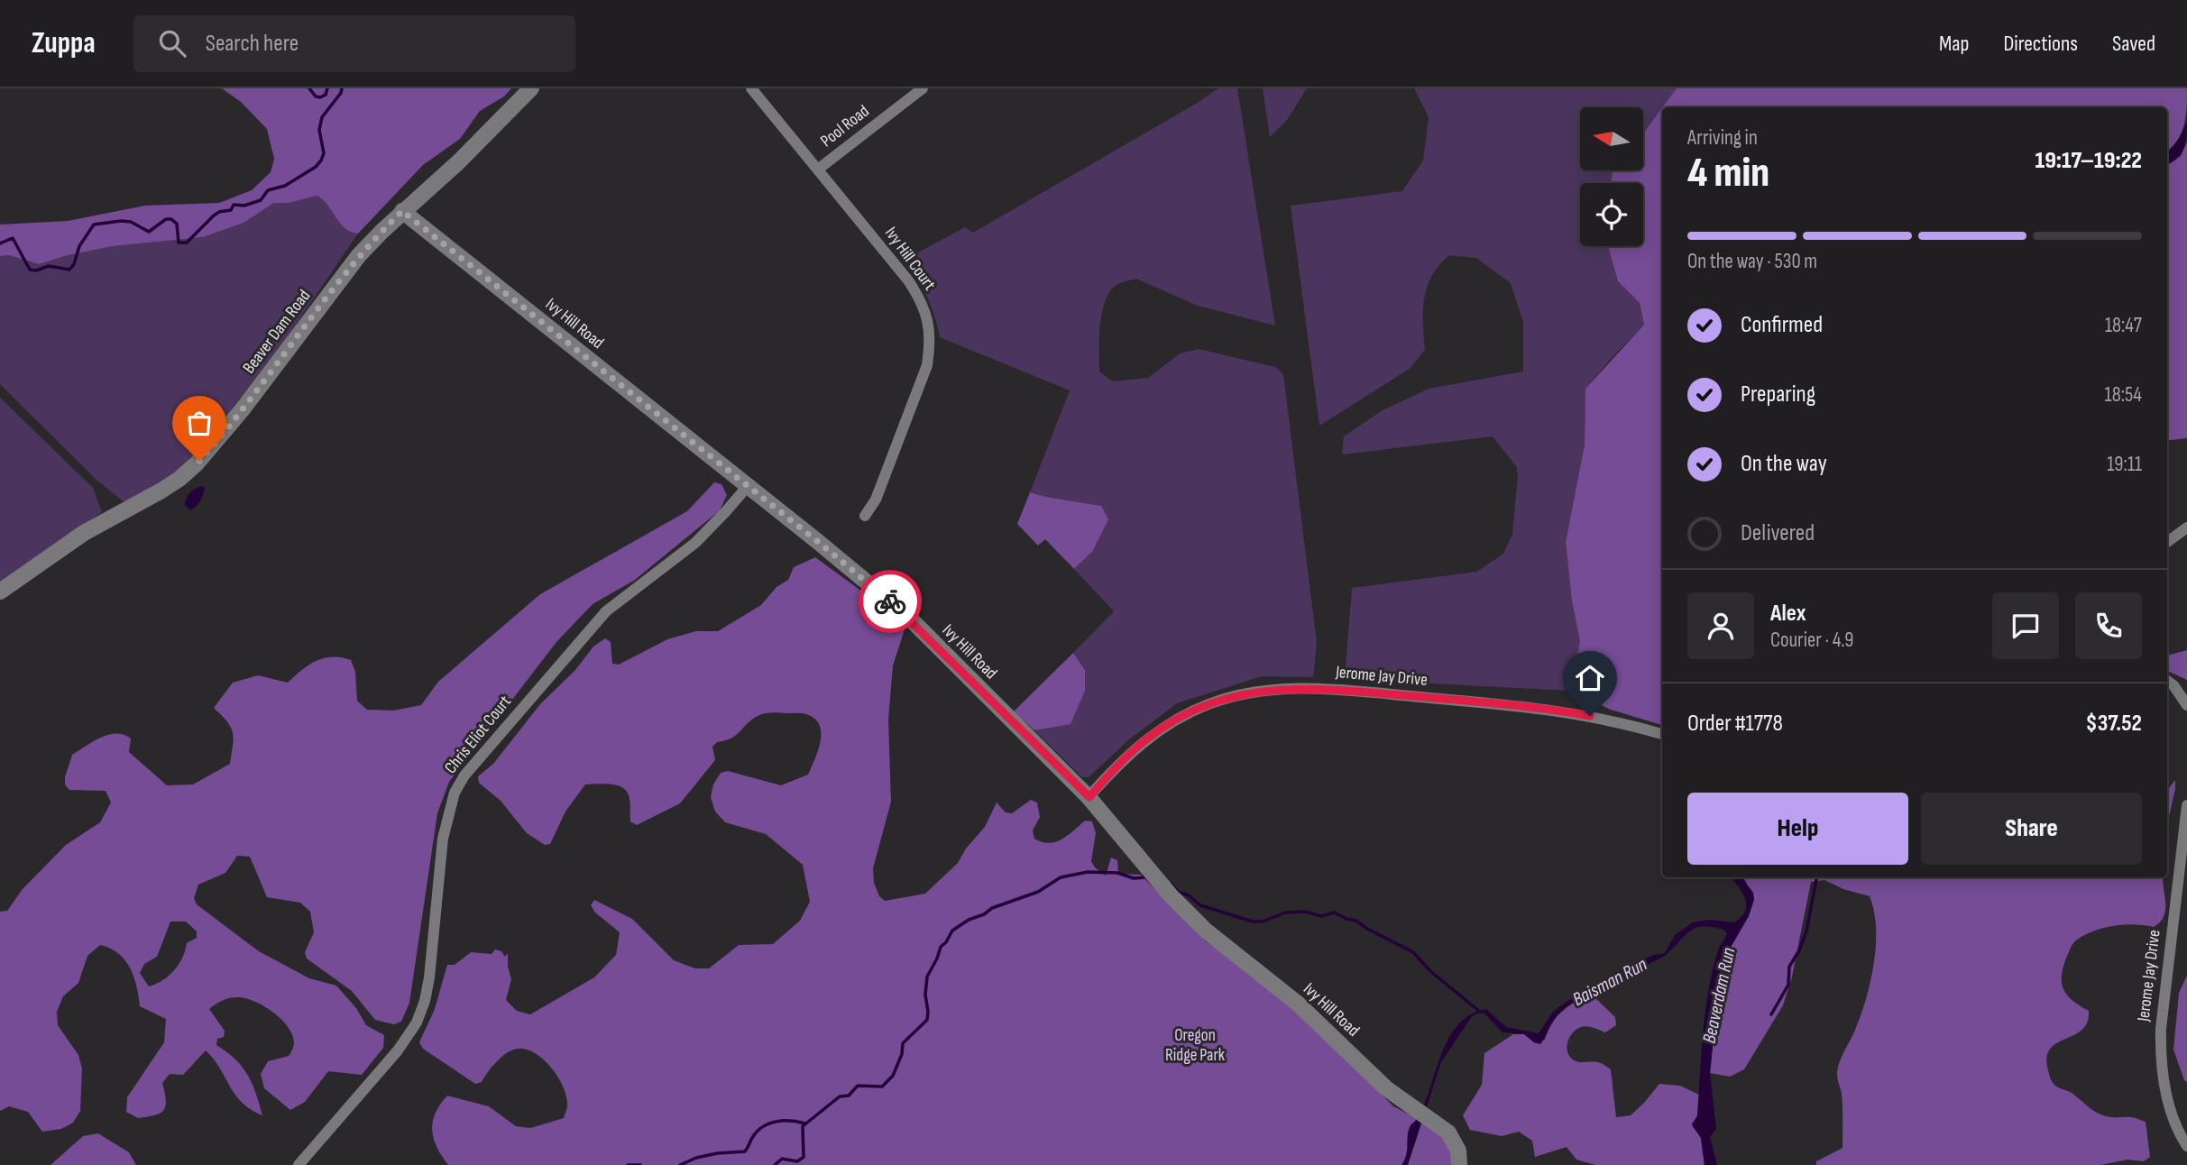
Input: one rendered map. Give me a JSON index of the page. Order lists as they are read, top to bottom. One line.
{"streets":{"street":["Pool Road","Ivy Hill Court","Ivy Hill Road","Beaver Dam Road","Jerome Jay Drive","Chris Eliot Court"]},"crossings":[["Pool Road","Ivy Hill Court"],["Ivy Hill Road","Beaver Dam Road"],["Ivy Hill Road","Jerome Jay Drive"],["Ivy Hill Road","Chris Eliot Court"]],"water":["Baisman Run","Beaverdam Run"],"parks":["Oregon Ridge Park"],"north":"left","page":{"header":"Zuppa","search":"Search here","nav":["Map","Directions","Saved"],"heading":["4 min","Arriving in","19:17–19:22"],"panel":["Alex","Courier · 4.9","Order #1778","$37.52"],"bar":"On the way · 530 m","list":[["Confirmed","18:47"],["Preparing","18:54"],["On the way","19:11"],"Delivered"],"buttons":["Help","Share"]}}
